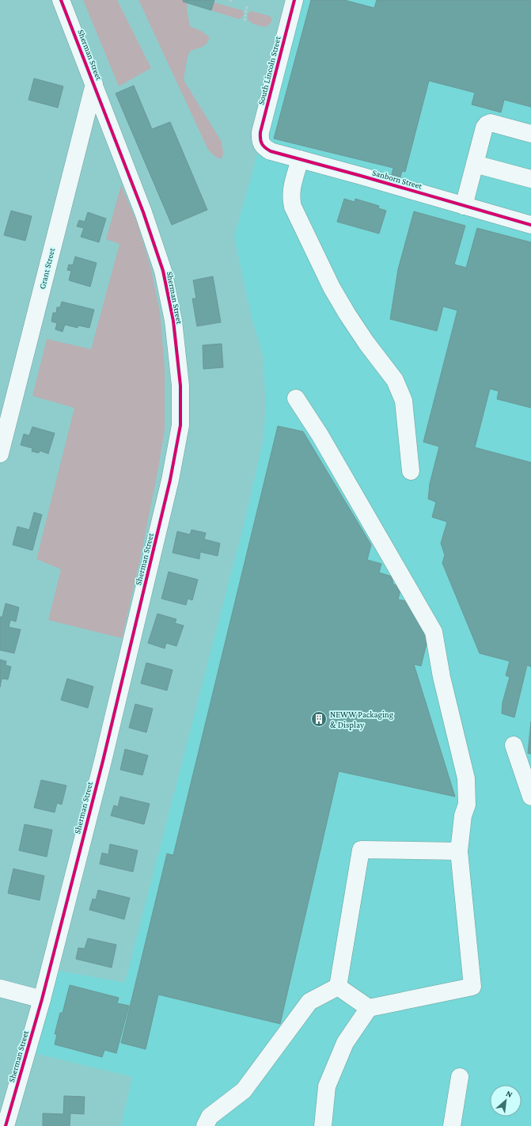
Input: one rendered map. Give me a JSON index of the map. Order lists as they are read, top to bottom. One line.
{"streets":{"street":["Sherman Street","South Lincoln Street","Sanborn Street","Grant Street"]},"crossings":[["Sherman Street","Grant Street"],["South Lincoln Street","Sanborn Street"]],"places":{"building":["NEWW Packaging & Display"]},"north":"top right"}
